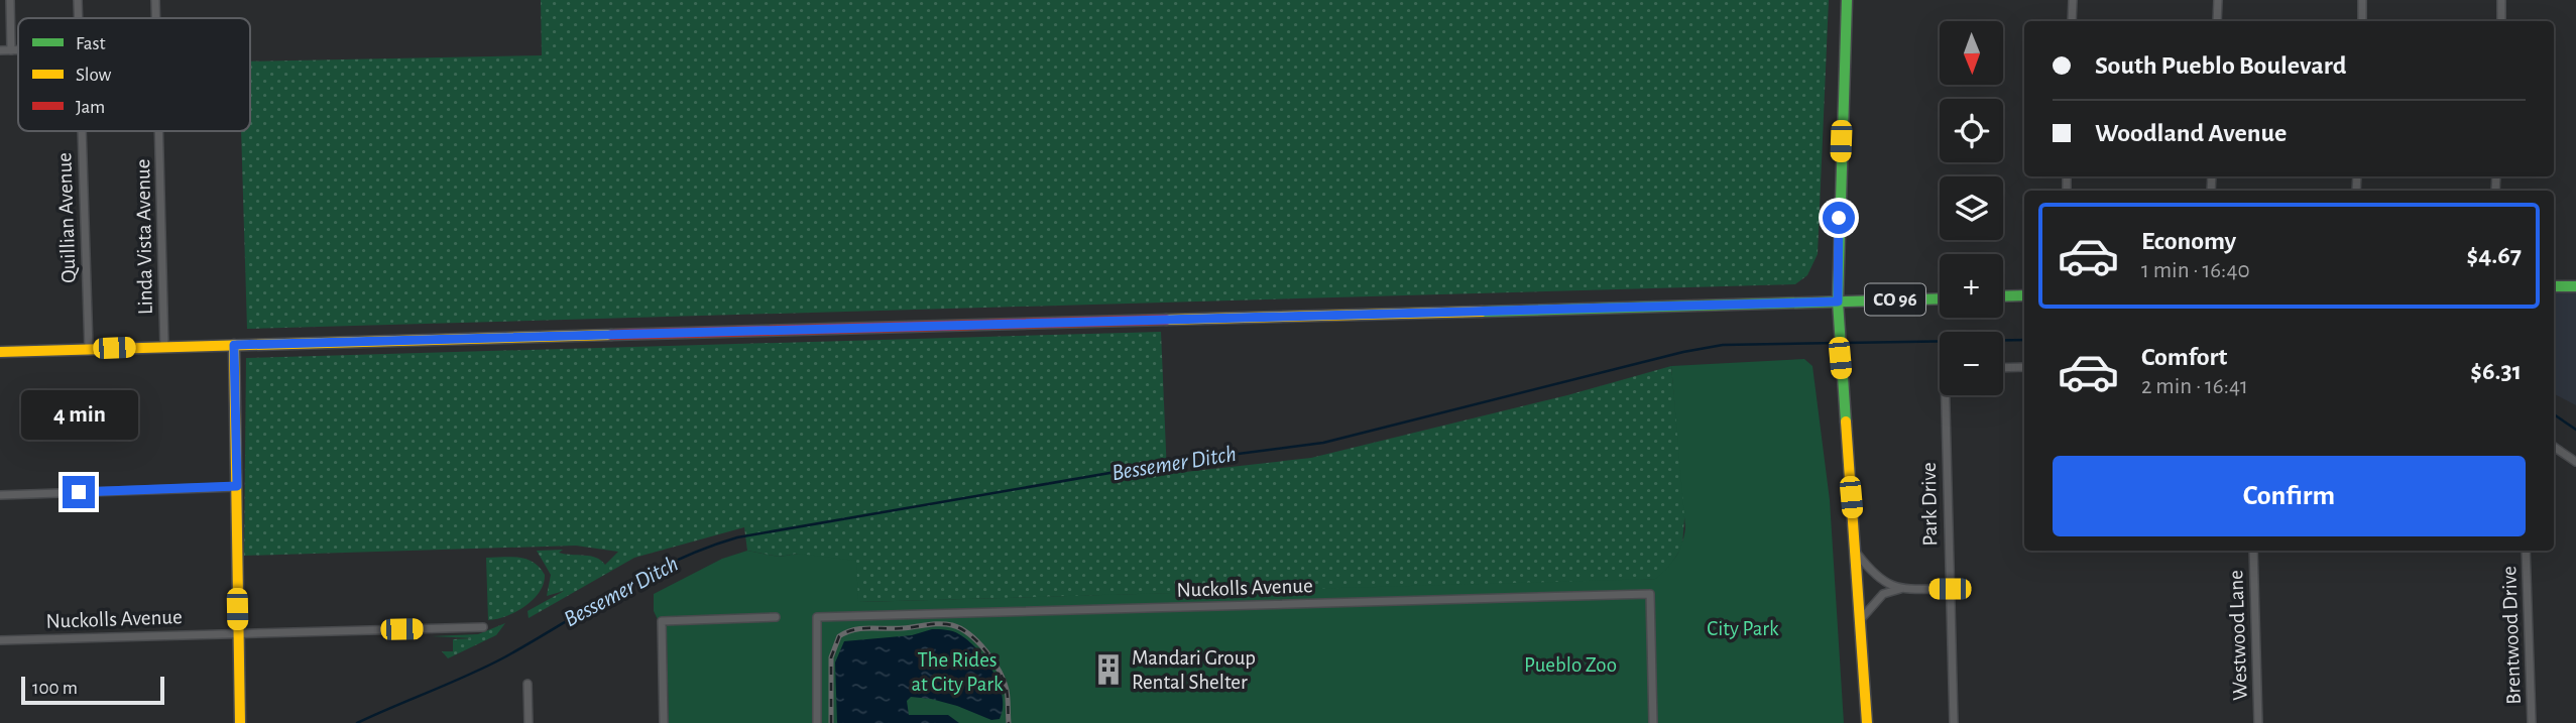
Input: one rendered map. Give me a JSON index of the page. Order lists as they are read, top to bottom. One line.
{"streets":{"main road":["CO 96"],"street":["Quillian Avenue","Linda Vista Avenue","Park Drive","Nuckolls Avenue","Westwood Lane","Brentwood Drive"]},"crossings":[["Quillian Avenue","CO 96"],["Linda Vista Avenue","CO 96"]],"water":["Bessemer Ditch"],"parks":["City Park","The Rides at City Park","Pueblo Zoo"],"places":{"building":["Mandari Group Rental Shelter"]},"legend":["Fast","Slow","Jam"],"scale_bar":"100 m","north":"bottom","page":{"map_buttons":["+","−"],"banner":["South Pueblo Boulevard","Woodland Avenue"],"list":[{"name":"Economy","note":"1 min · 16:40","value":"$4.67"},{"name":"Comfort","note":"2 min · 16:41","value":"$6.31"}],"bubble":"4 min","buttons":"Confirm","scale":"100 m"}}
